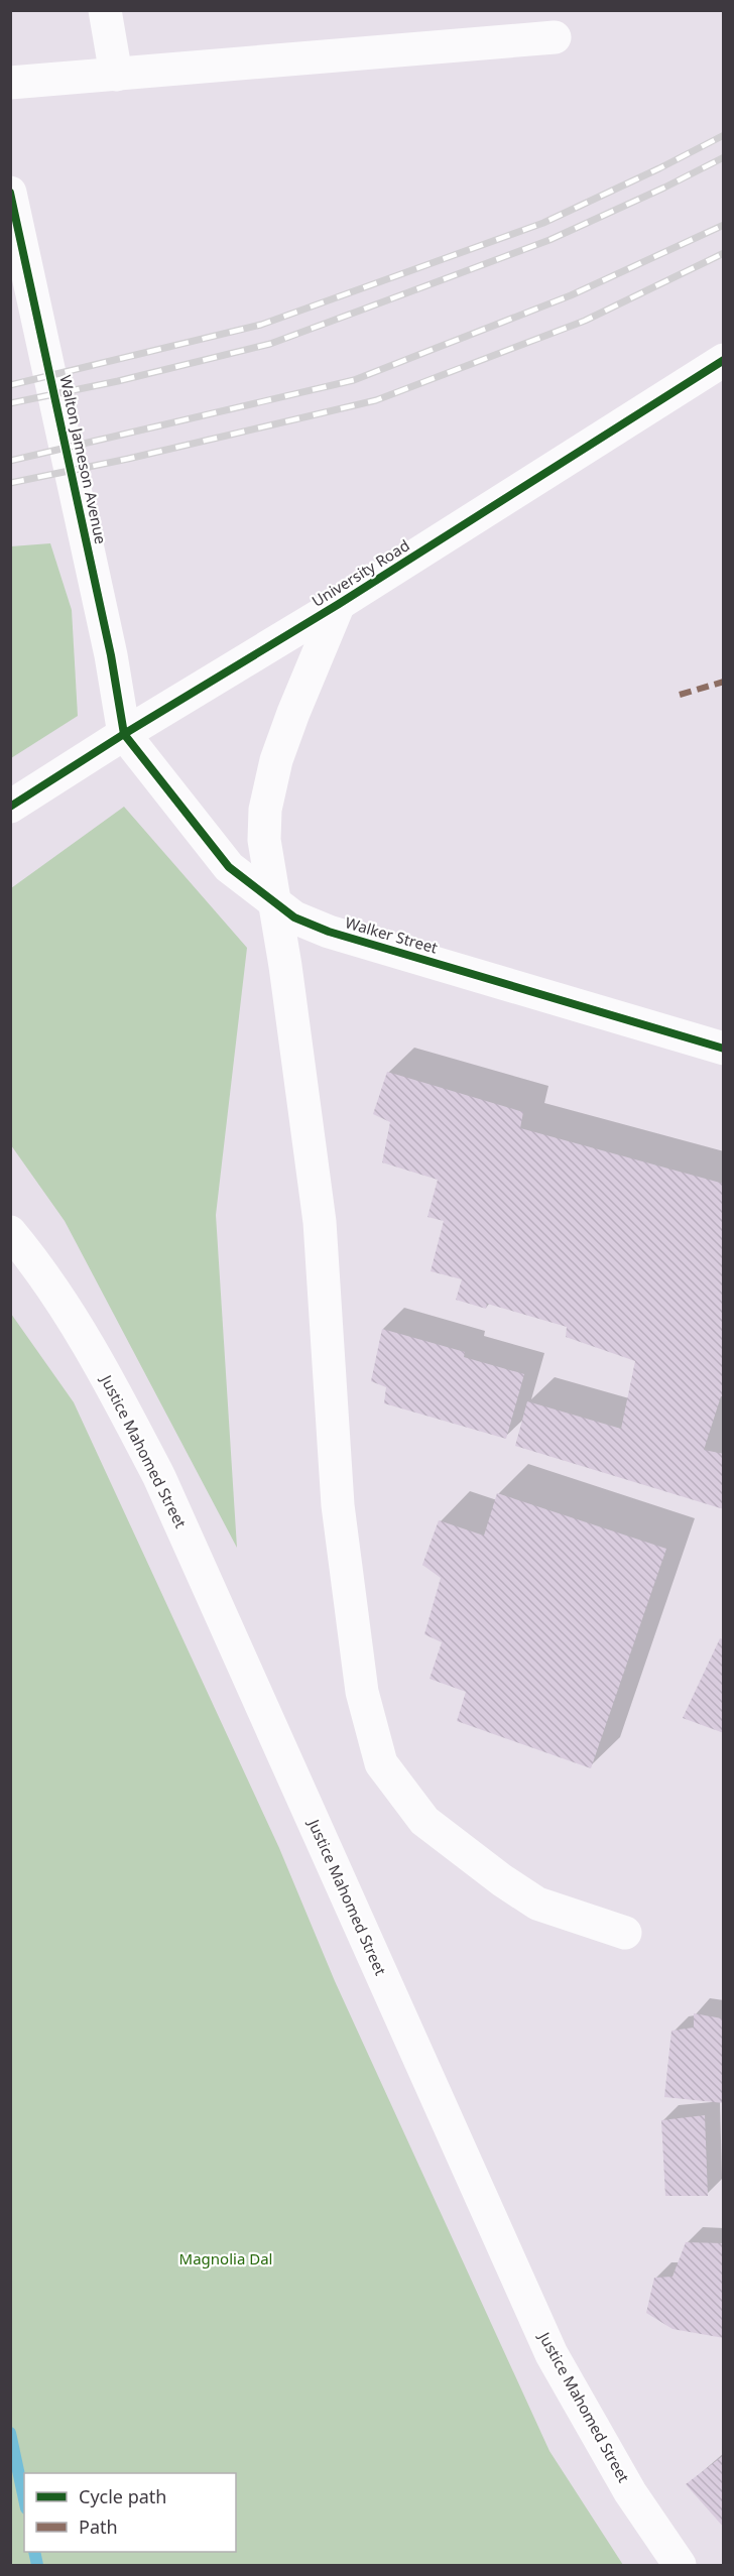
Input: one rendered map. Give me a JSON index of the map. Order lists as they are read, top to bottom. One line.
{"streets":{"street":["Walton Jameson Avenue","University Road","Walker Street","Justice Mahomed Street"]},"crossings":[["Walton Jameson Avenue","University Road"],["Walton Jameson Avenue","Walker Street"],["University Road","Walker Street"]],"parks":["Magnolia Dal"],"legend":["Cycle path","Path"]}
